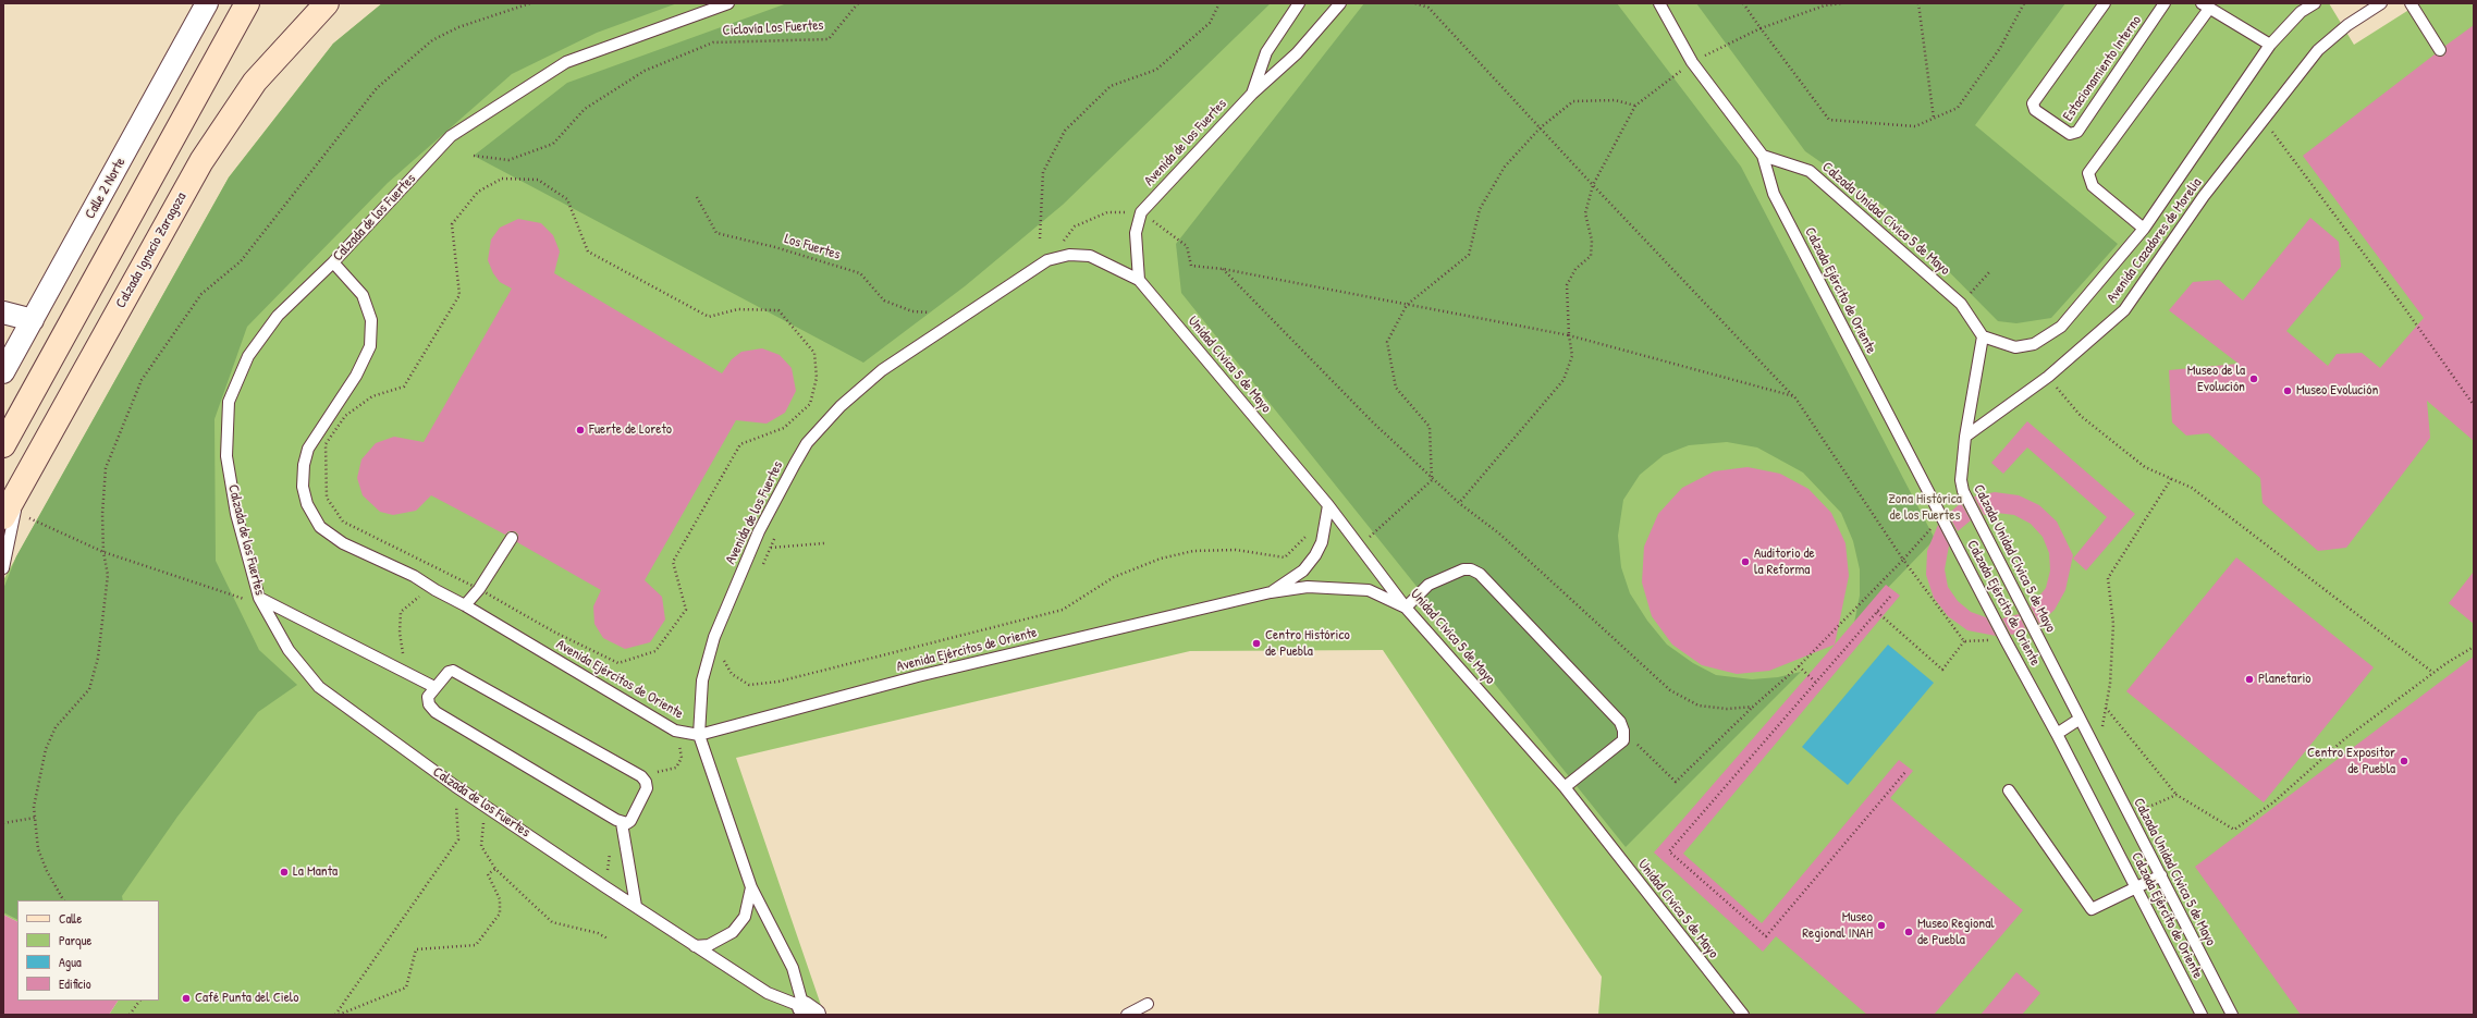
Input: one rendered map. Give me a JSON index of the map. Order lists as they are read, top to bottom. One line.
{"streets":{"main road":["Calzada Ignacio Zaragoza"],"street":["Calle 2 Norte"],"lane":["Estacionamiento Interno","Avenida de los Fuertes","Calzada de los Fuertes","Calzada Unidad Cívica 5 de Mayo","Avenida Cazadores de Morelia","Calzada Ejército de Oriente","Unidad Civica 5 de Mayo","Avenida Ejércitos de Oriente"],"path":["Ciclovía Los Fuertes","Los Fuertes"]},"crossings":[["Avenida de los Fuertes","Calzada de los Fuertes"],["Avenida de los Fuertes","Unidad Civica 5 de Mayo"],["Avenida de los Fuertes","Avenida Ejércitos de Oriente"],["Calzada de los Fuertes","Avenida Ejércitos de Oriente"],["Calzada Unidad Cívica 5 de Mayo","Avenida Cazadores de Morelia"],["Calzada Unidad Cívica 5 de Mayo","Calzada Ejército de Oriente"],["Unidad Civica 5 de Mayo","Avenida Ejércitos de Oriente"]],"parks":["Zona Histórica de los Fuertes"],"places":["Museo de la Evolución","Museo Evolución","Fuerte de Loreto","Auditorio de la Reforma","Centro Histórico de Puebla","Planetario","Centro Expositor de Puebla","La Manta","Museo Regional INAH","Museo Regional de Puebla","Café Punta del Cielo"],"legend":["Calle","Parque","Agua","Edificio"]}
